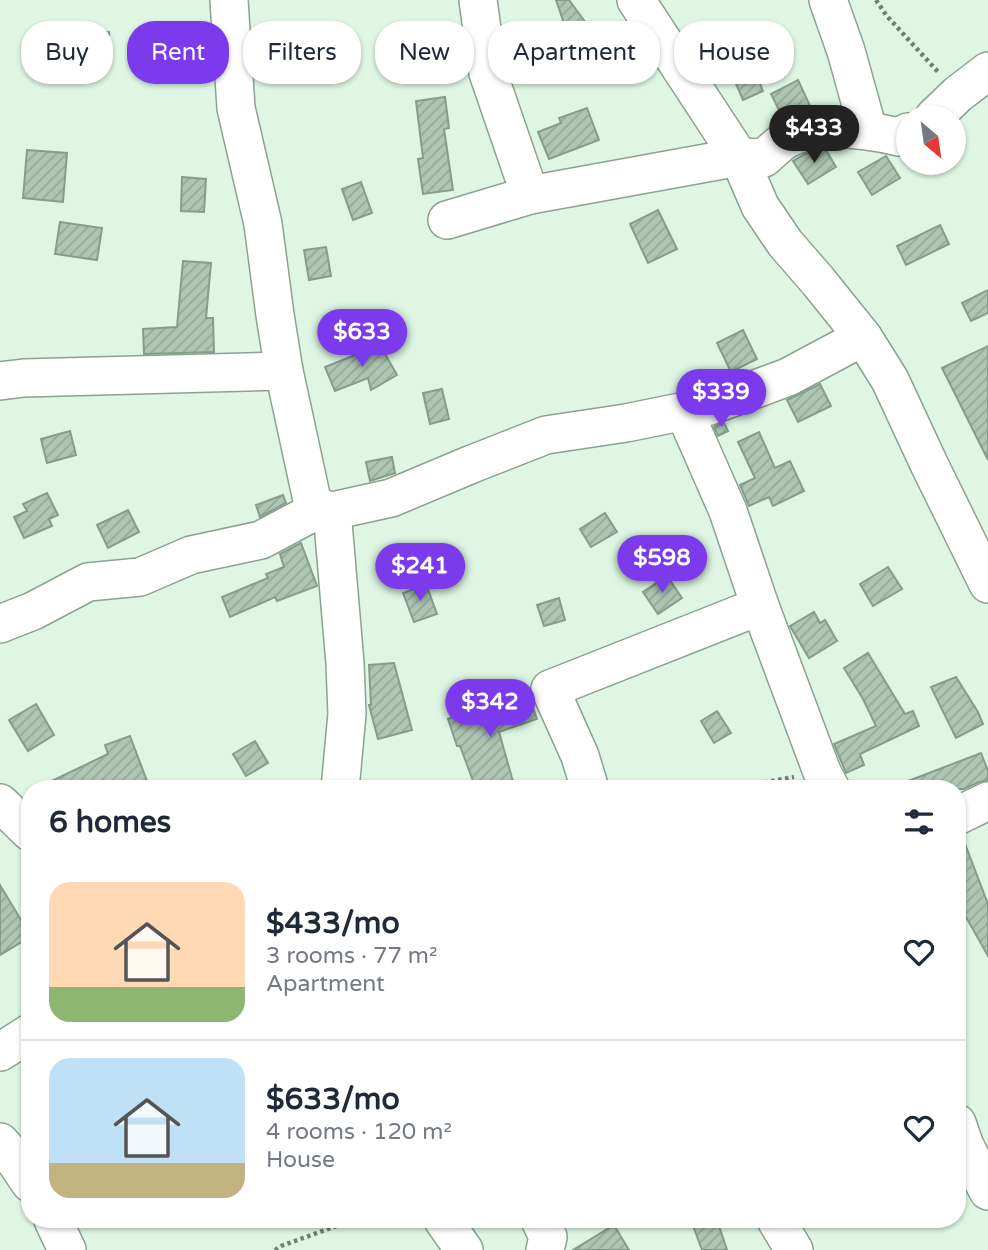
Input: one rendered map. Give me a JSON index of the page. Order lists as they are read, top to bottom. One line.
{"north":"bottom right","page":{"chip":["Buy","Rent","Filters","New","Apartment","House"],"price":["$433","$633","$339","$598","$241","$342"],"heading":"6 homes","list":[{"name":"$433/mo","note":"3 rooms · 77 m² · Apartment"},{"name":"$633/mo","note":"4 rooms · 120 m² · House"}]}}
